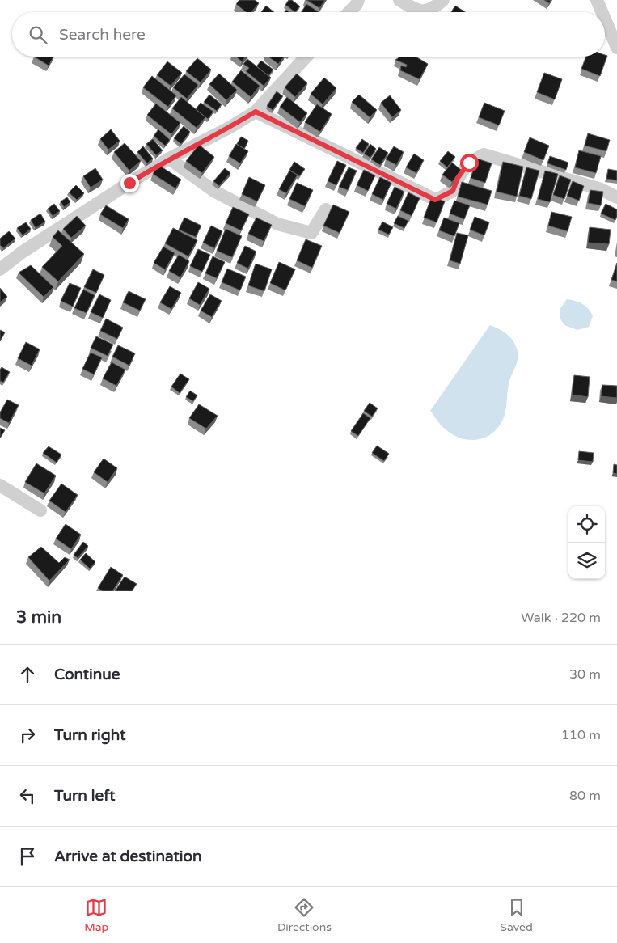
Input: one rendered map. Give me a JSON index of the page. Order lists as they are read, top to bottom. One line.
{"page":{"search":"Search here","heading":["3 min","Walk · 220 m"],"list":[["Continue","30 m"],["Turn right","110 m"],["Turn left","80 m"],"Arrive at destination"],"nav":["Map","Directions","Saved"]}}
